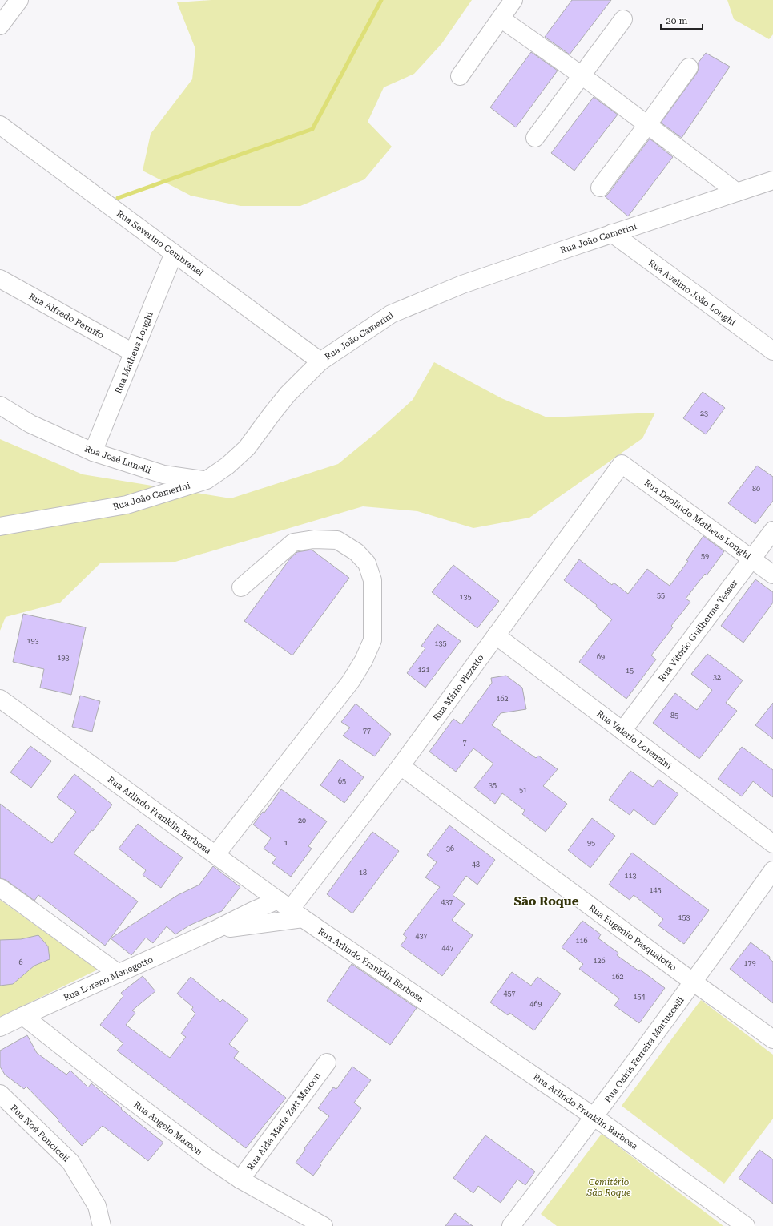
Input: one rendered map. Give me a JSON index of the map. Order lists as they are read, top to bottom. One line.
{"streets":{"street":["Rua João Camerini","Rua Severino Cembranel","Rua Avelino João Longhi","Rua Alfredo Peruffo","Rua Matheus Longhi","Rua José Lunelli","Rua Deolindo Matheus Longhi","Rua Vitório Guilherme Tesser","Rua Mário Pizzatto","Rua Valerio Lorenzini","Rua Arlindo Franklin Barbosa","Rua Eugênio Pasqualotto","Rua Loreno Menegotto","Rua Osíris Ferreira Martuscelli","Rua Alda Maria Zatt Marcon","Rua Angelo Marcon","Rua Noé Ponciceli"]},"crossings":[["Rua João Camerini","Rua Severino Cembranel"],["Rua João Camerini","Rua Avelino João Longhi"],["Rua João Camerini","Rua José Lunelli"],["Rua Severino Cembranel","Rua Matheus Longhi"],["Rua Alfredo Peruffo","Rua Matheus Longhi"],["Rua Matheus Longhi","Rua José Lunelli"],["Rua Deolindo Matheus Longhi","Rua Vitório Guilherme Tesser"],["Rua Deolindo Matheus Longhi","Rua Mário Pizzatto"],["Rua Vitório Guilherme Tesser","Rua Valerio Lorenzini"],["Rua Mário Pizzatto","Rua Valerio Lorenzini"],["Rua Mário Pizzatto","Rua Arlindo Franklin Barbosa"],["Rua Mário Pizzatto","Rua Eugênio Pasqualotto"],["Rua Mário Pizzatto","Rua Loreno Menegotto"],["Rua Arlindo Franklin Barbosa","Rua Loreno Menegotto"],["Rua Arlindo Franklin Barbosa","Rua Osíris Ferreira Martuscelli"],["Rua Eugênio Pasqualotto","Rua Osíris Ferreira Martuscelli"],["Rua Loreno Menegotto","Rua Angelo Marcon"],["Rua Alda Maria Zatt Marcon","Rua Angelo Marcon"]],"districts":["São Roque"],"parks":["Cemitério São Roque"],"house_numbers":["23","80","59","55","135","193","135","69","193","121","15","32","162","85","77","7","65","35","51","20","1","95","36","48","18","113","145","437","153","437","116","447","126","6","179","162","457","154","469"],"scale_bar":"20 m"}
